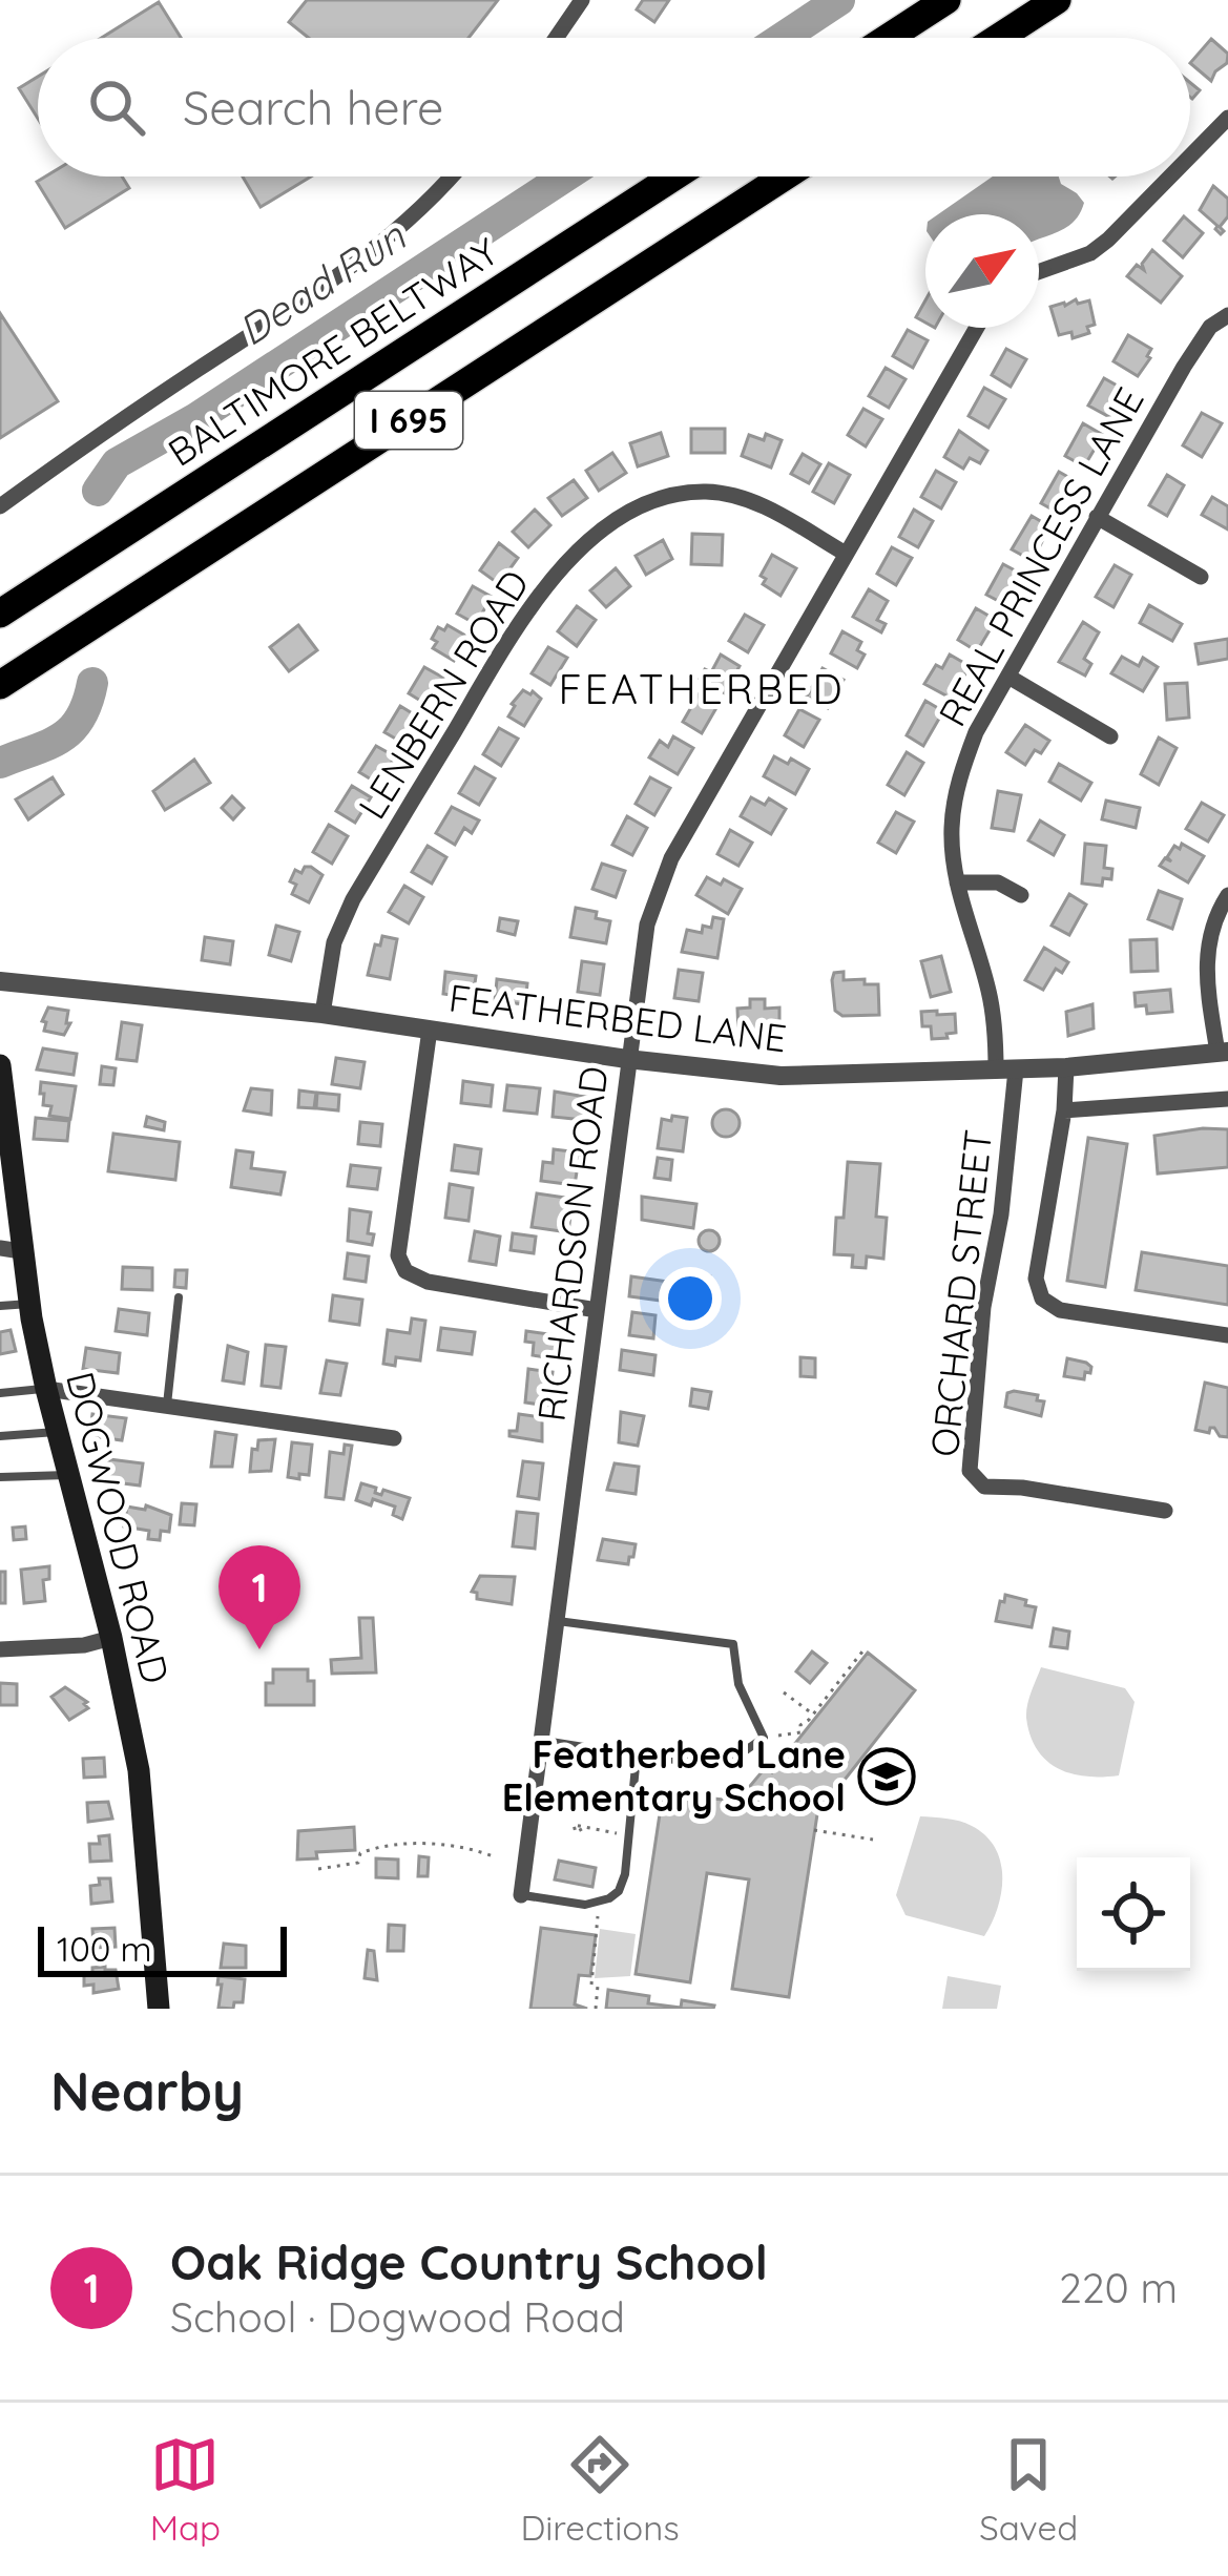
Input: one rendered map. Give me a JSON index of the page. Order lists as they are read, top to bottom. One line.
{"streets":{"highway":["BALTIMORE BELTWAY","I 695"],"main road":["DOGWOOD ROAD"],"street":["REAL PRINCESS LANE","LENBERN ROAD","FEATHERBED LANE","RICHARDSON ROAD","ORCHARD STREET"]},"crossings":[["REAL PRINCESS LANE","FEATHERBED LANE"],["REAL PRINCESS LANE","ORCHARD STREET"],["LENBERN ROAD","FEATHERBED LANE"],["LENBERN ROAD","RICHARDSON ROAD"],["FEATHERBED LANE","RICHARDSON ROAD"],["FEATHERBED LANE","ORCHARD STREET"]],"districts":["FEATHERBED"],"water":["Dead Run"],"places":{"school or university":["Featherbed Lane Elementary School"]},"scale_bar":"100 m","north":"top right","page":{"search":"Search here","pins":"1","scale":"100 m","heading":"Nearby","list":[{"mark":"1","name":"Oak Ridge Country School","note":"School · Dogwood Road","value":"220 m"}],"nav":["Map","Directions","Saved"]}}
